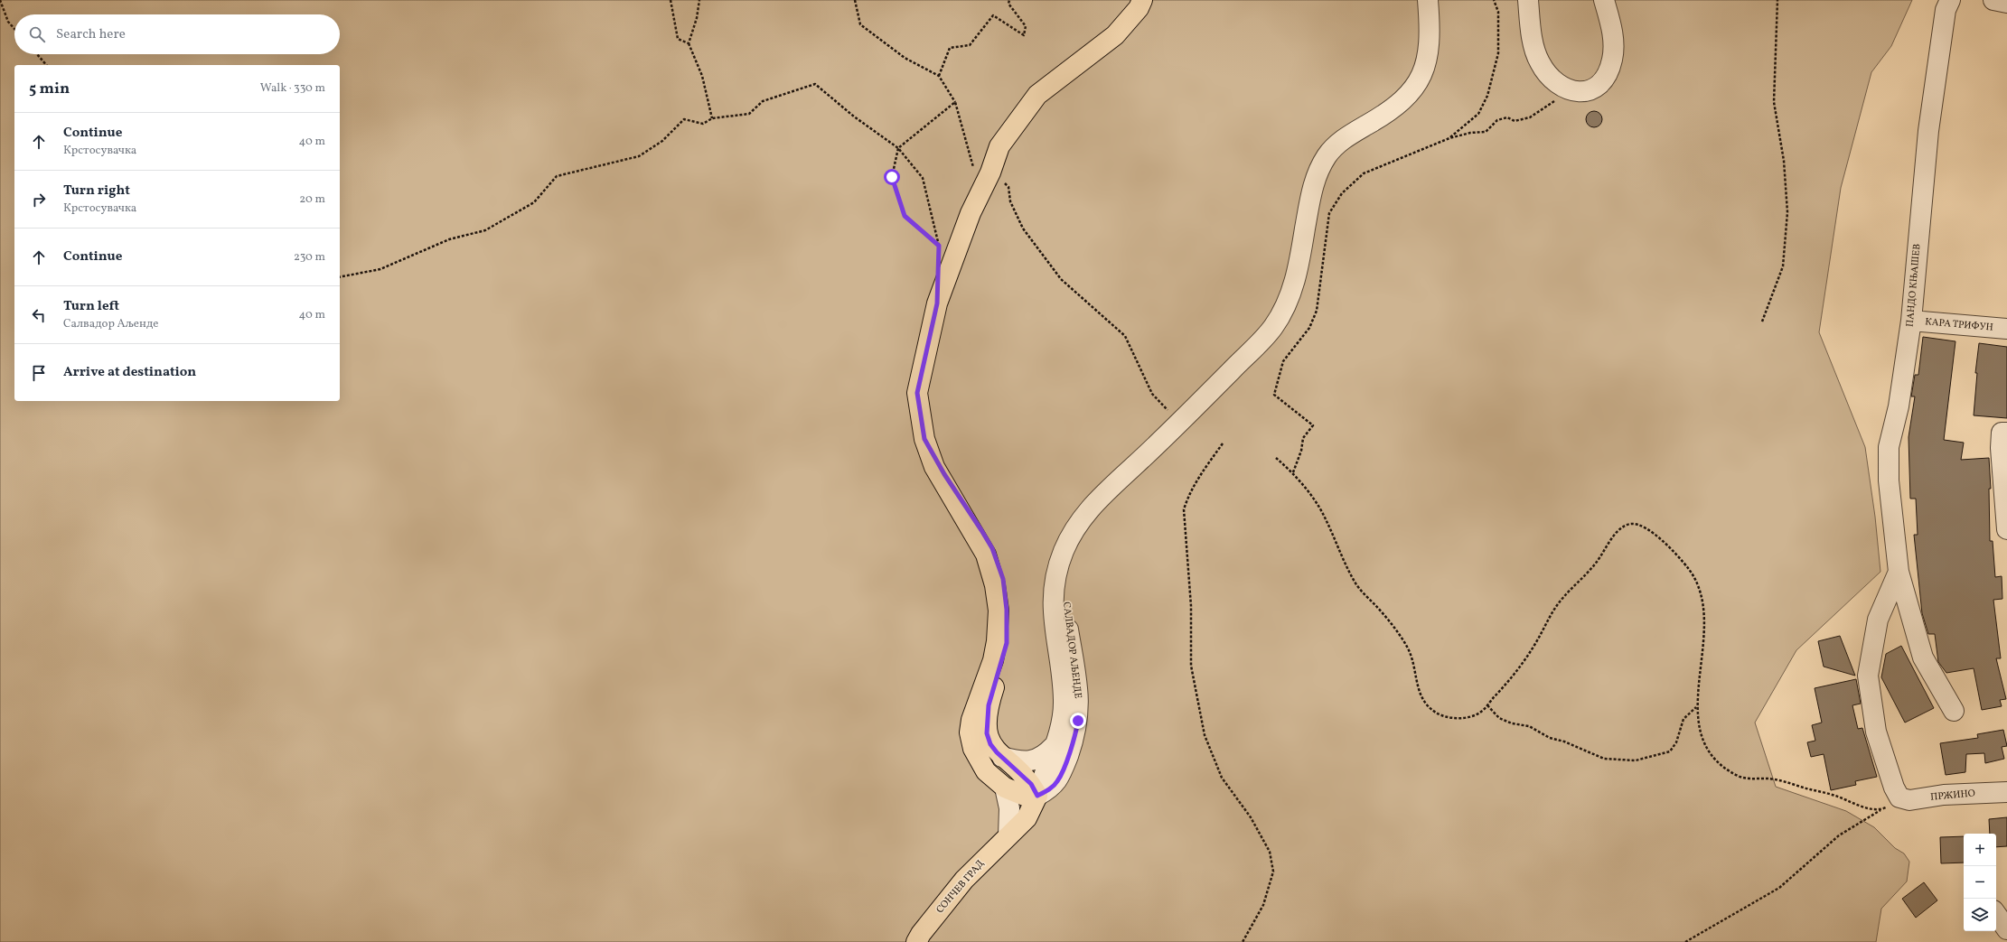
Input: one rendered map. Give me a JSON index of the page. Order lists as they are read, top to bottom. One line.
{"streets":{"main road":["СОНЧЕВ ГРАД"],"street":["ПАНДО КЊАШЕВ","КАРА ТРИФУН","САЛВАДОР АЉЕНДЕ","ПРЖИНО"]},"crossings":[["ПАНДО КЊАШЕВ","КАРА ТРИФУН"],["ПАНДО КЊАШЕВ","ПРЖИНО"],["САЛВАДОР АЉЕНДЕ","СОНЧЕВ ГРАД"]],"page":{"search":"Search here","heading":["5 min","Walk · 330 m"],"list":[["Continue","Крстосувачка","40 m"],["Turn right","Крстосувачка","20 m"],["Continue","230 m"],["Turn left","Салвадор Аљенде","40 m"],"Arrive at destination"],"map_buttons":["+","−"]}}
